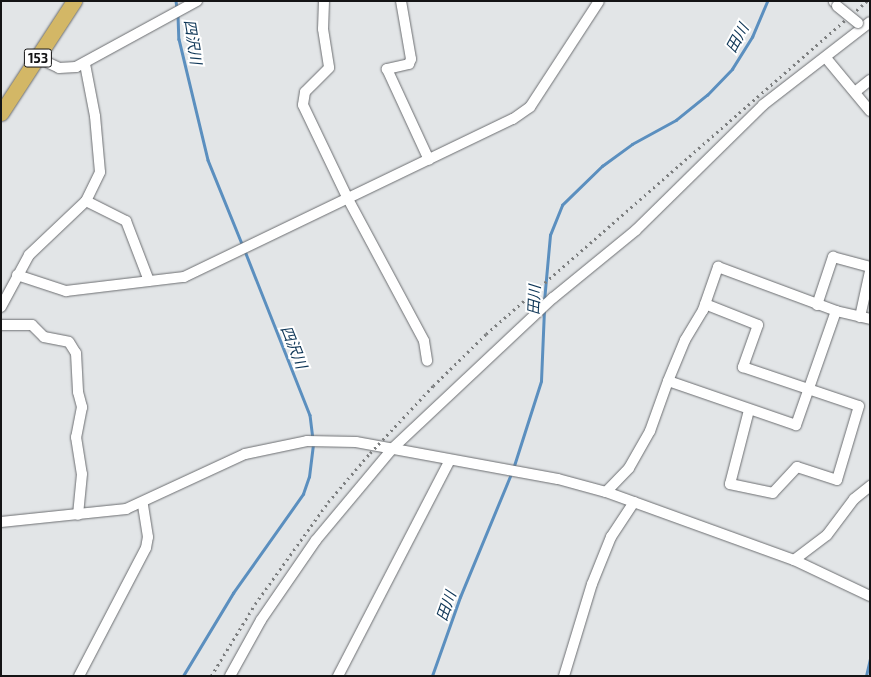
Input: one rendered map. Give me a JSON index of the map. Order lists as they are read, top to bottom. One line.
{"streets":{"highway":["153"]},"water":["田川","四沢川"]}
